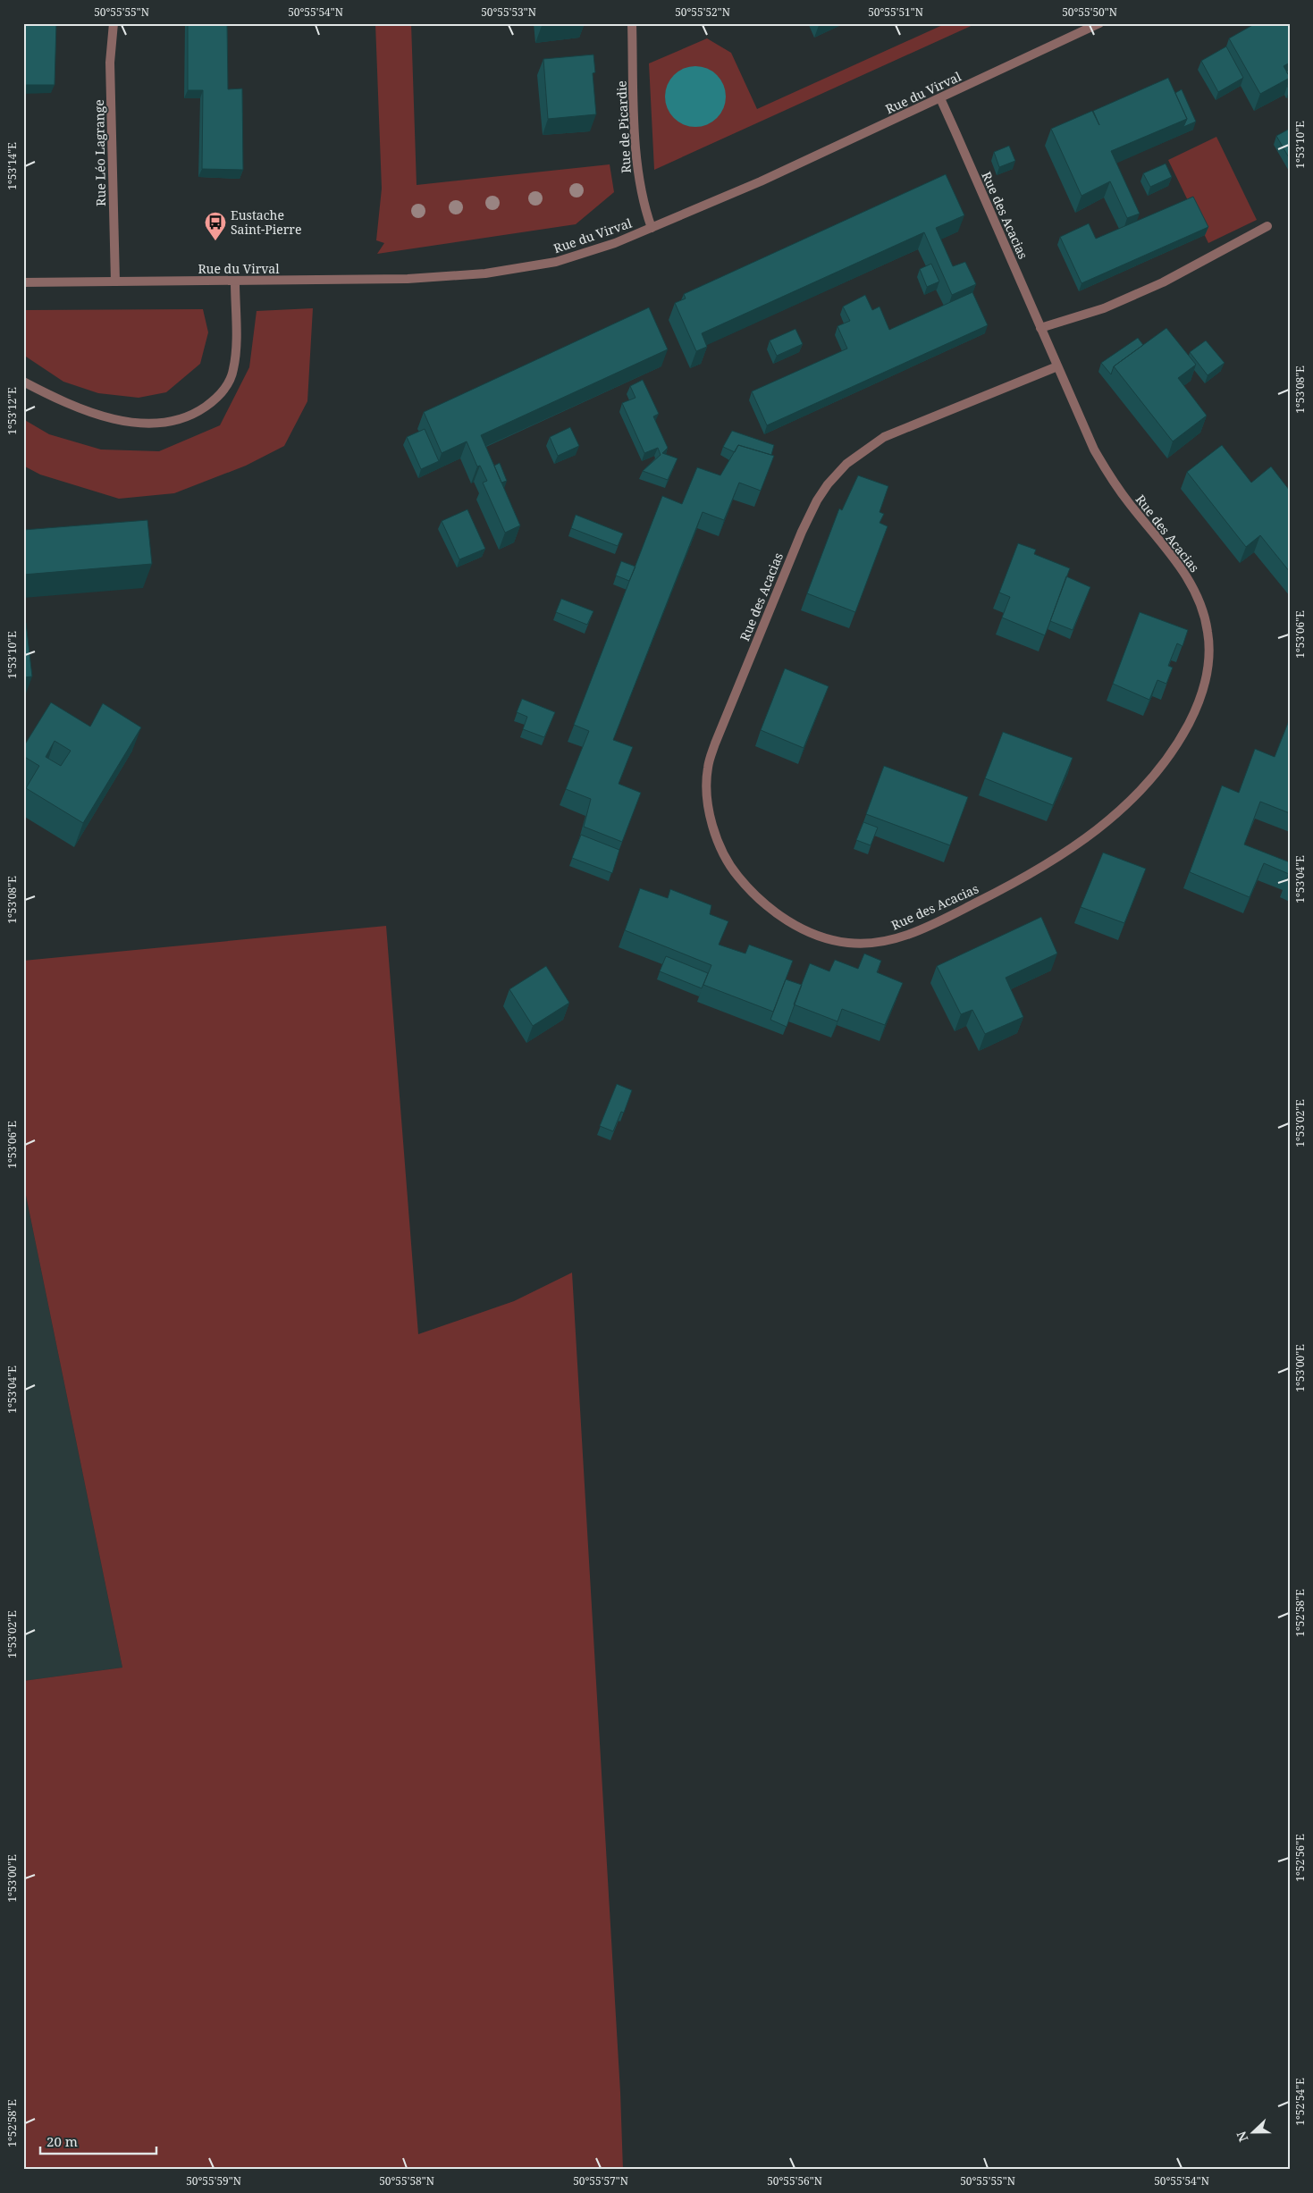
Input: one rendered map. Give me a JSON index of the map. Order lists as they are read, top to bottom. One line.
{"streets":{"street":["Rue du Virval","Rue de Picardie","Rue Léo Lagrange","Rue des Acacias"]},"crossings":[["Rue du Virval","Rue de Picardie"],["Rue du Virval","Rue Léo Lagrange"],["Rue du Virval","Rue des Acacias"]],"places":{"bus stop":["Eustache Saint-Pierre"]},"scale_bar":"20 m","north":"left","coordinates":["50°55'55\"N","50°55'54\"N","50°55'53\"N","50°55'52\"N","50°55'51\"N","50°55'50\"N","1°53'10\"E","1°53'14\"E","1°53'08\"E","1°53'12\"E","1°53'06\"E","1°53'04\"E","1°53'02\"E","1°53'00\"E","1°52'58\"E","1°52'56\"E","1°52'54\"E","50°55'59\"N","50°55'58\"N","50°55'57\"N","50°55'56\"N"]}
